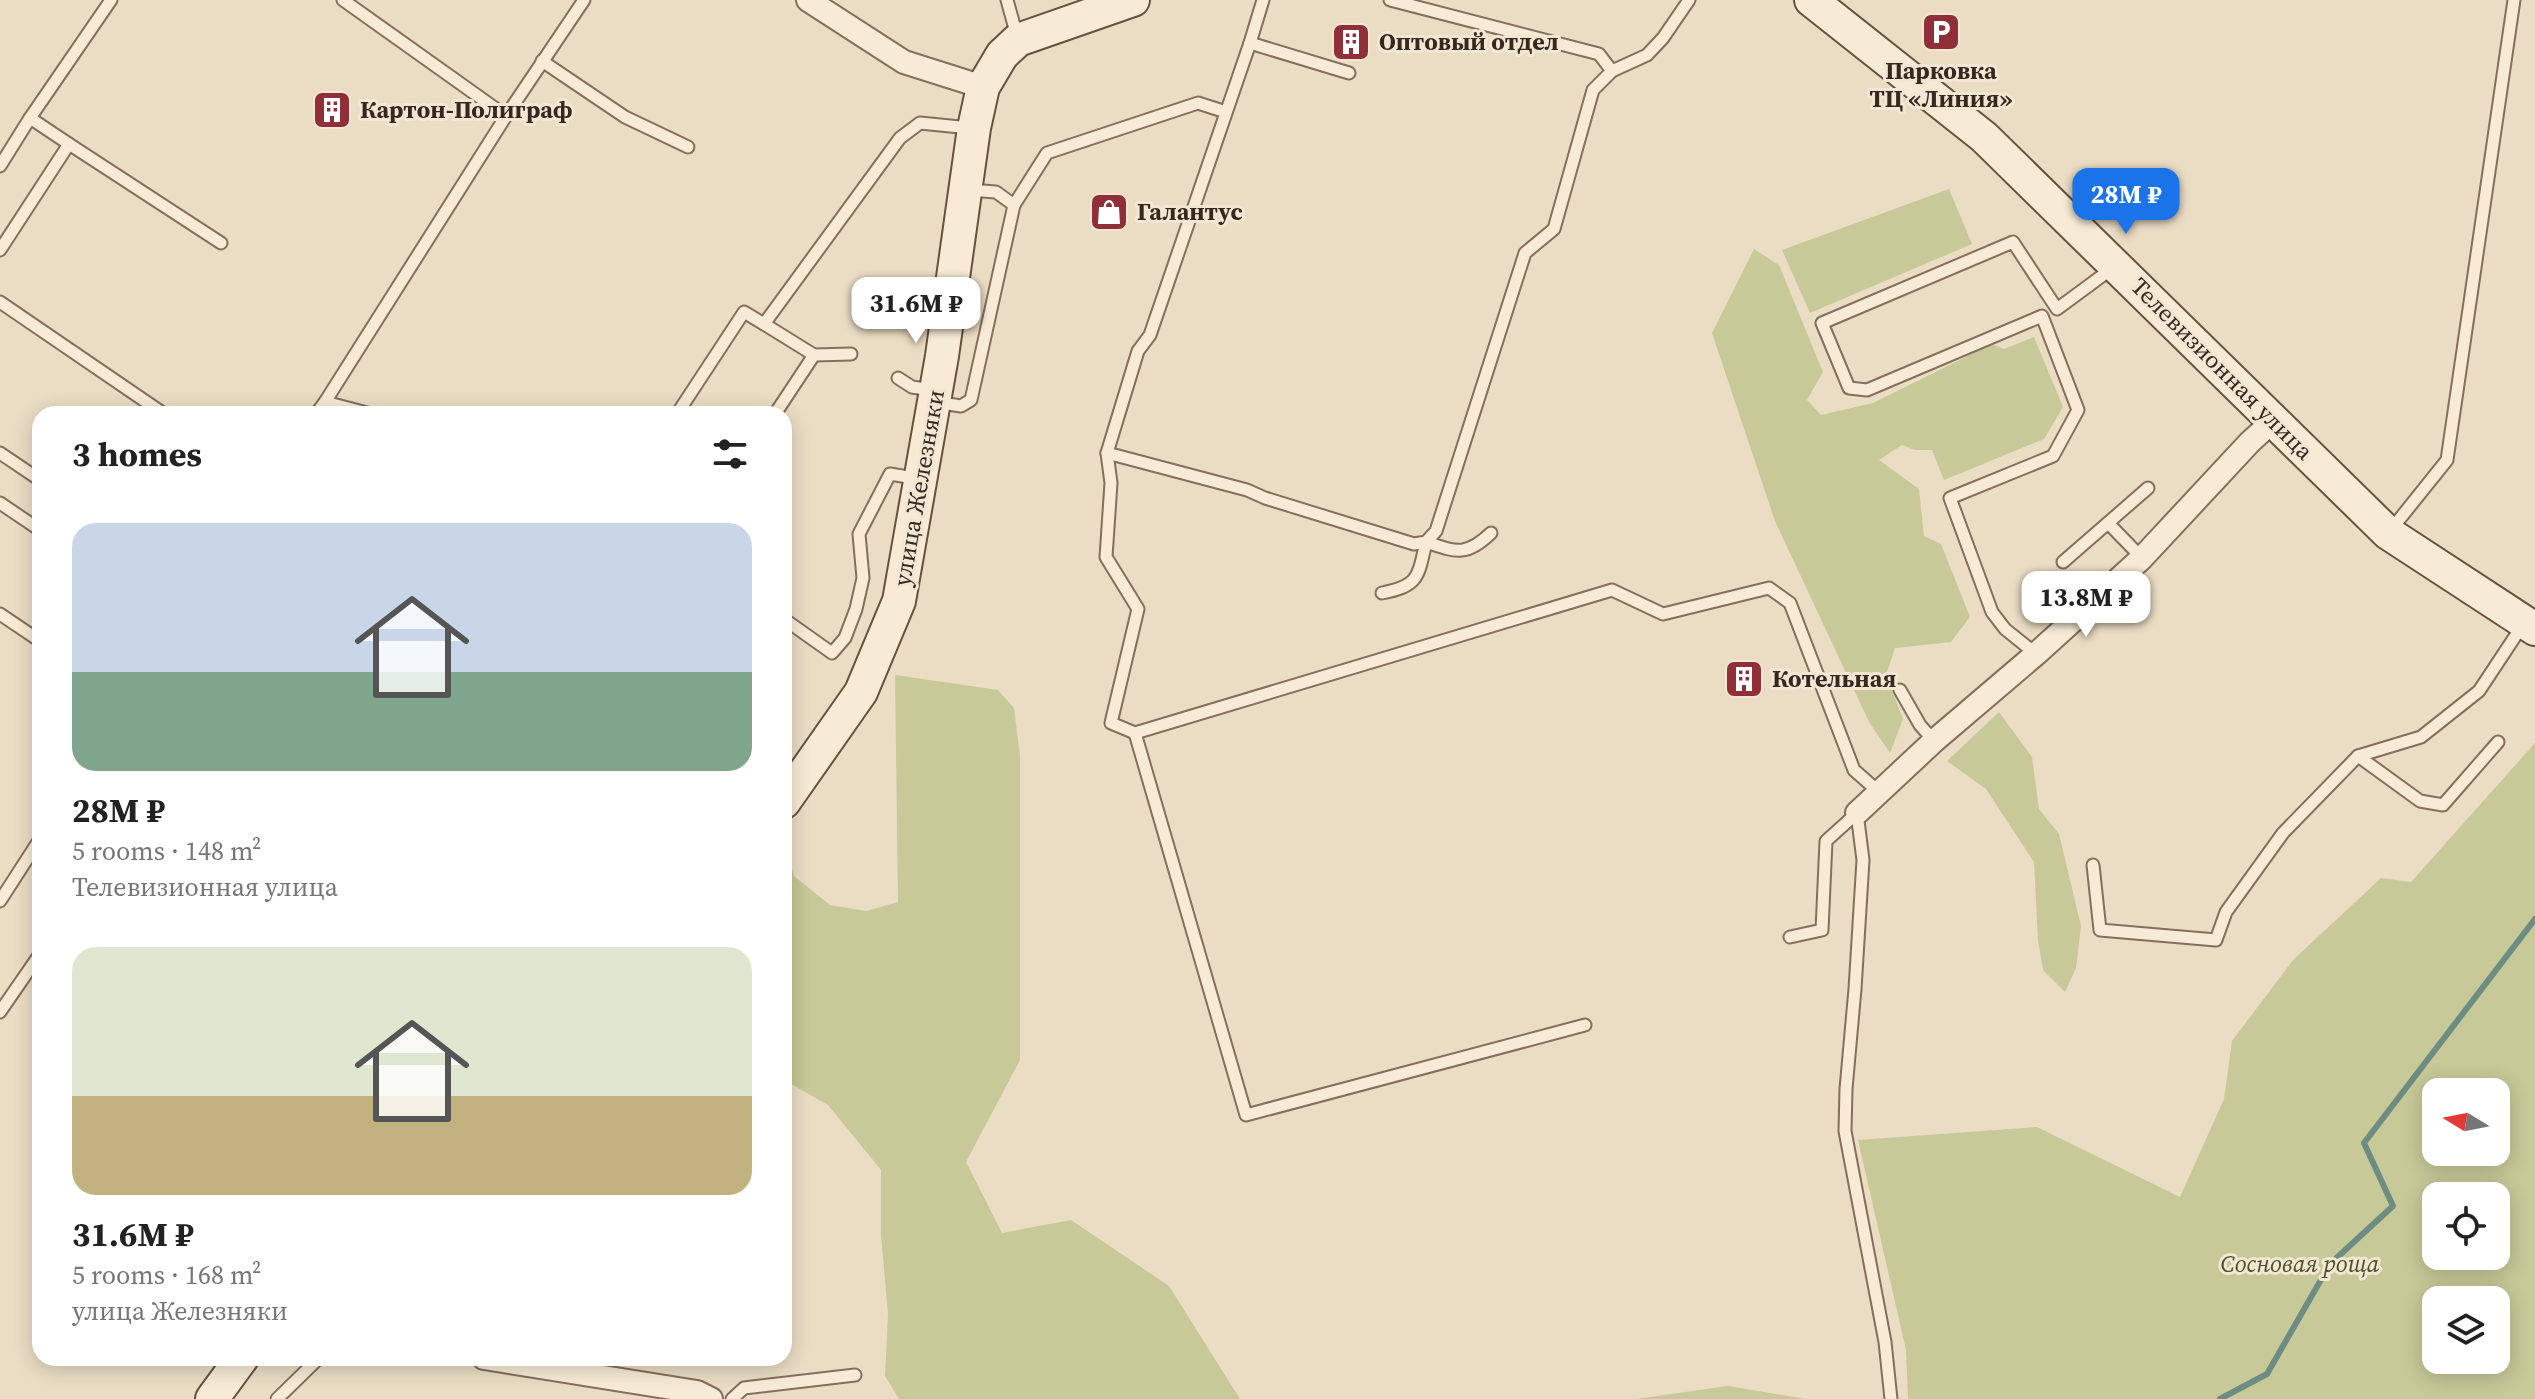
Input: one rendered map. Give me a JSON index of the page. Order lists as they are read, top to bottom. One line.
{"streets":{"street":["Телевизионная улица","улица Железняки"]},"parks":["Сосновая роща"],"places":{"parking":["Парковка ТЦ «Линия»"],"building":["Оптовый отдел","Картон-Полиграф","Котельная"],"shop":["Галантус"]},"north":"left","page":{"price":["28M ₽","31.6M ₽","13.8M ₽"],"heading":"3 homes","list":[{"name":"28M ₽","note":"5 rooms · 148 m² · Телевизионная улица"},{"name":"31.6M ₽","note":"5 rooms · 168 m² · улица Железняки"}]}}
